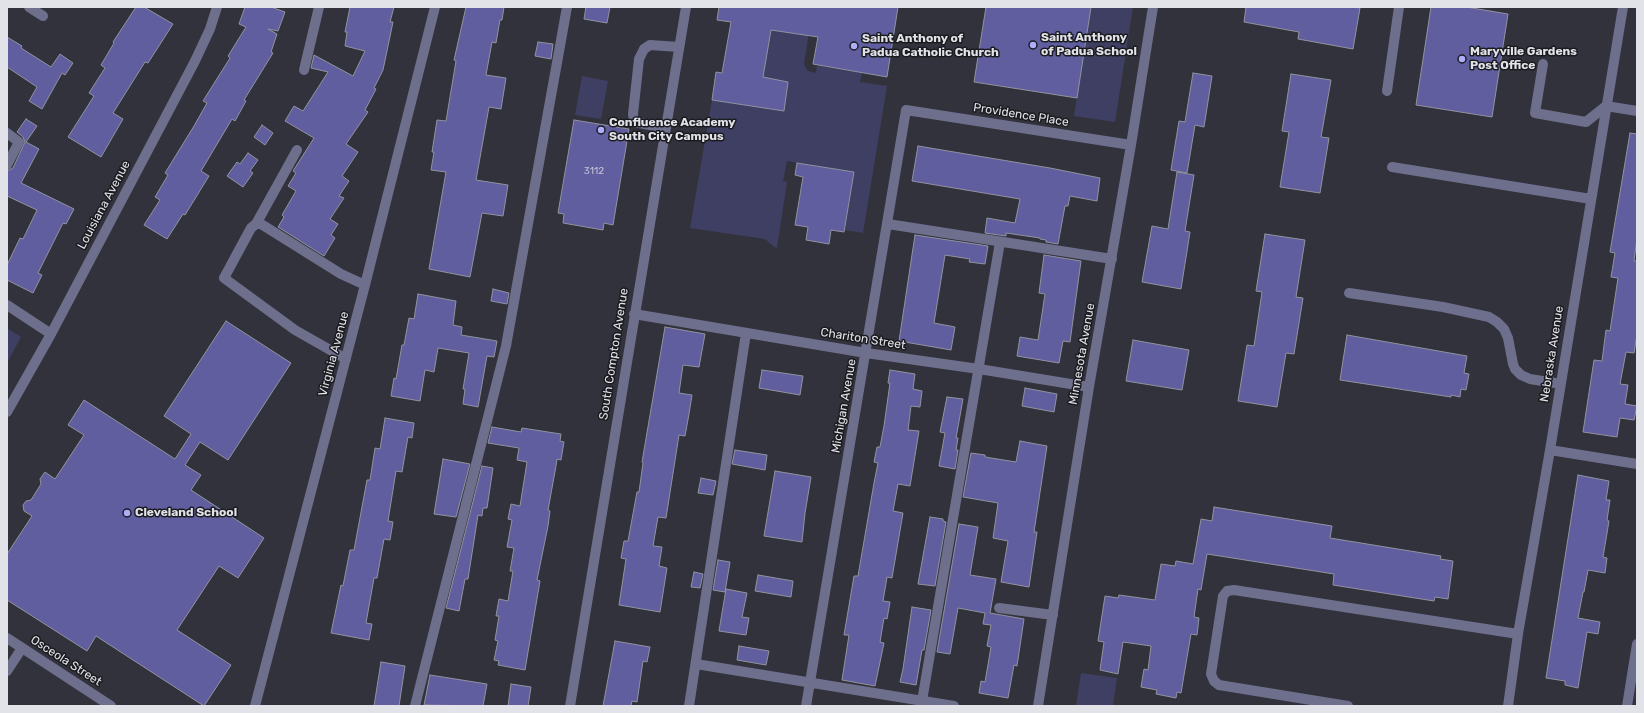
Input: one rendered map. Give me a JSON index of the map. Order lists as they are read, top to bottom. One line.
{"streets":{"street":["Providence Place","Louisiana Avenue","Chariton Street","Virginia Avenue","South Compton Avenue","Minnesota Avenue","Nebraska Avenue","Michigan Avenue","Osceola Street"]},"crossings":[["Providence Place","Minnesota Avenue"],["Providence Place","Michigan Avenue"],["Chariton Street","South Compton Avenue"],["Chariton Street","Minnesota Avenue"],["Chariton Street","Michigan Avenue"]],"places":["Saint Anthony of Padua School","Saint Anthony of Padua Catholic Church","Maryville Gardens Post Office","Confluence Academy South City Campus","Cleveland School"],"house_numbers":["3112"]}
